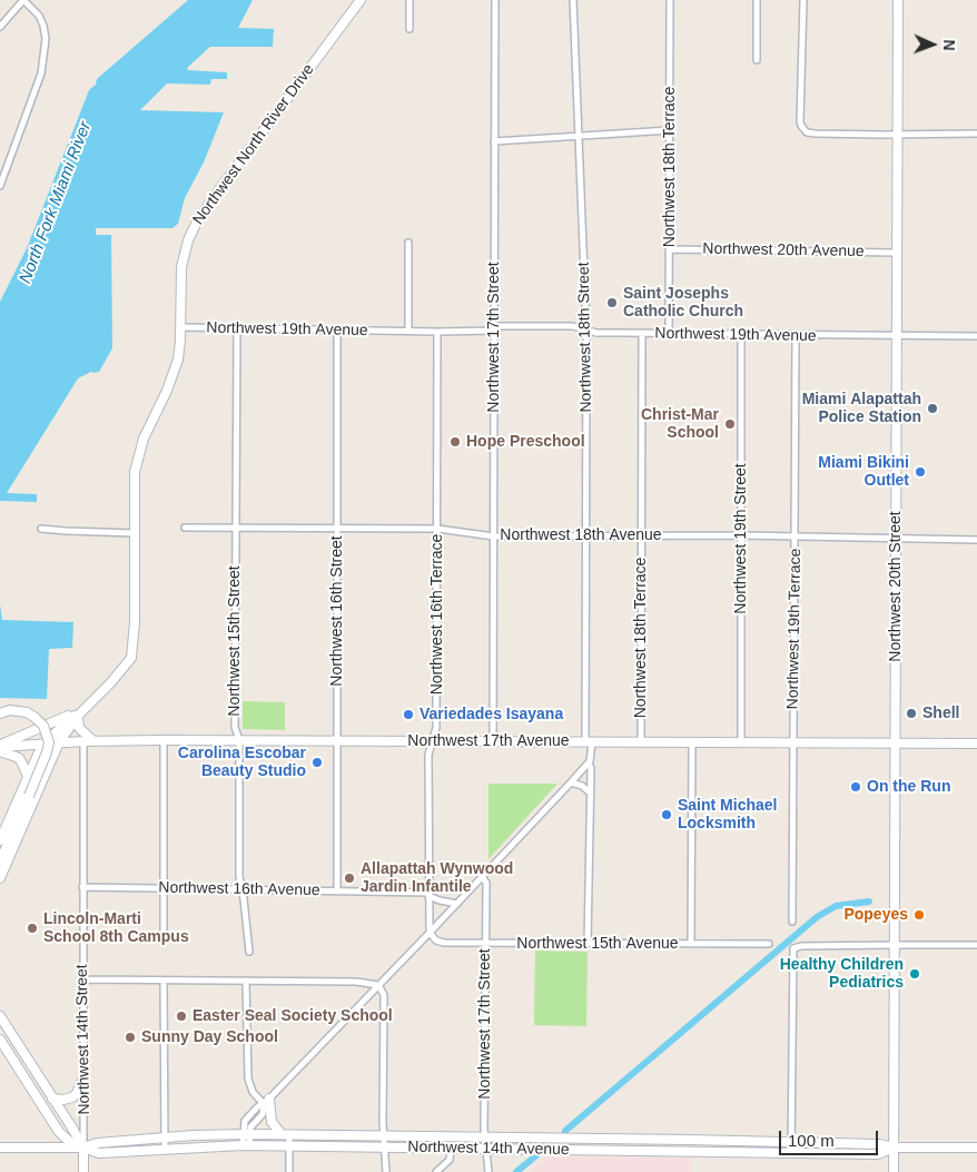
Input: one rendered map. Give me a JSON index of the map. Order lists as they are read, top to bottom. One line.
{"streets":{"main road":["Northwest North River Drive","Northwest 20th Street","Northwest 17th Avenue","Northwest 14th Street","Northwest 14th Avenue"],"street":["Northwest 18th Terrace","Northwest 20th Avenue","Northwest 19th Avenue","Northwest 17th Street","Northwest 18th Street","Northwest 18th Avenue","Northwest 19th Street","Northwest 16th Street","Northwest 16th Terrace","Northwest 19th Terrace","Northwest 15th Street","Northwest 16th Avenue","Northwest 15th Avenue"]},"crossings":[["Northwest North River Drive","Northwest 19th Avenue"],["Northwest North River Drive","Northwest 17th Avenue"],["Northwest 18th Terrace","Northwest 20th Avenue"],["Northwest 18th Terrace","Northwest 19th Avenue"],["Northwest 18th Terrace","Northwest 18th Avenue"],["Northwest 18th Terrace","Northwest 17th Avenue"],["Northwest 20th Avenue","Northwest 20th Street"],["Northwest 19th Avenue","Northwest 17th Street"],["Northwest 19th Avenue","Northwest 18th Street"],["Northwest 19th Avenue","Northwest 19th Street"],["Northwest 19th Avenue","Northwest 20th Street"],["Northwest 19th Avenue","Northwest 16th Street"],["Northwest 19th Avenue","Northwest 16th Terrace"],["Northwest 19th Avenue","Northwest 19th Terrace"],["Northwest 19th Avenue","Northwest 15th Street"],["Northwest 17th Street","Northwest 18th Avenue"],["Northwest 17th Street","Northwest 17th Avenue"],["Northwest 17th Street","Northwest 15th Avenue"],["Northwest 17th Street","Northwest 14th Avenue"],["Northwest 18th Street","Northwest 18th Avenue"],["Northwest 18th Street","Northwest 17th Avenue"],["Northwest 18th Avenue","Northwest 19th Street"],["Northwest 18th Avenue","Northwest 20th Street"],["Northwest 18th Avenue","Northwest 16th Street"],["Northwest 18th Avenue","Northwest 16th Terrace"],["Northwest 18th Avenue","Northwest 19th Terrace"],["Northwest 18th Avenue","Northwest 15th Street"],["Northwest 19th Street","Northwest 17th Avenue"],["Northwest 20th Street","Northwest 17th Avenue"],["Northwest 20th Street","Northwest 14th Avenue"],["Northwest 16th Street","Northwest 17th Avenue"],["Northwest 16th Street","Northwest 16th Avenue"],["Northwest 16th Terrace","Northwest 17th Avenue"],["Northwest 16th Terrace","Northwest 16th Avenue"],["Northwest 16th Terrace","Northwest 15th Avenue"],["Northwest 19th Terrace","Northwest 17th Avenue"],["Northwest 15th Street","Northwest 17th Avenue"],["Northwest 15th Street","Northwest 16th Avenue"],["Northwest 17th Avenue","Northwest 14th Street"],["Northwest 16th Avenue","Northwest 14th Street"],["Northwest 14th Street","Northwest 14th Avenue"]],"water":["North Fork Miami River"],"places":["Saint Josephs Catholic Church","Miami Alapattah Police Station","Christ-Mar School","Hope Preschool","Miami Bikini Outlet","Shell","Variedades Isayana","Carolina Escobar Beauty Studio","On the Run","Saint Michael Locksmith","Allapattah Wynwood Jardin Infantile","Popeyes","Lincoln-Marti School 8th Campus","Healthy Children Pediatrics","Easter Seal Society School","Sunny Day School"],"scale_bar":"100 m","north":"right"}
